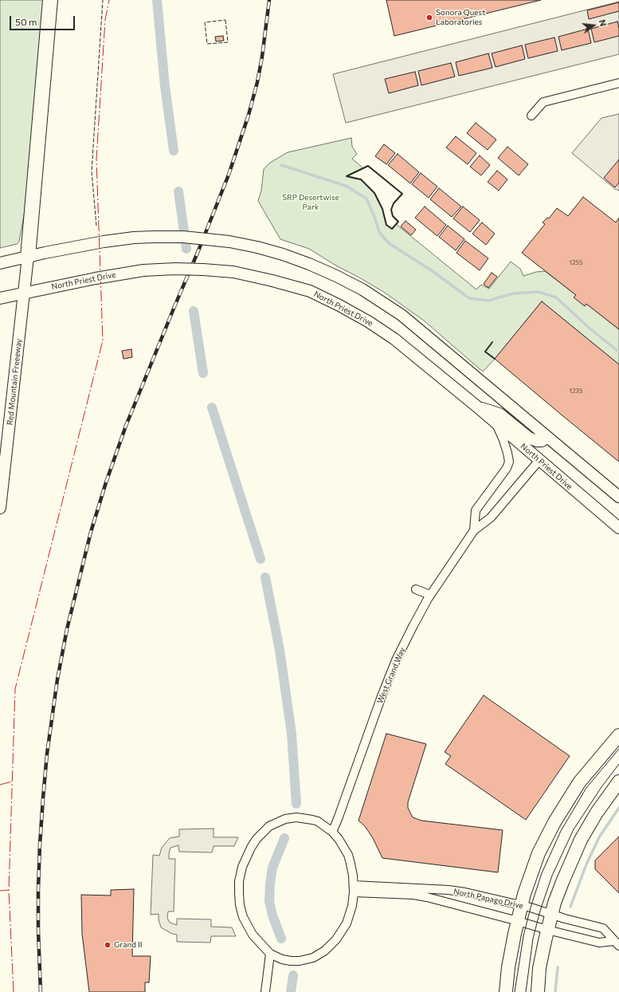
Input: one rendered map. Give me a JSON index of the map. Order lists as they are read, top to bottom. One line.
{"streets":{"main road":["North Priest Drive","Red Mountain Freeeway"],"street":["West Grand Way","North Papago Drive"]},"crossings":[["North Priest Drive","Red Mountain Freeeway"],["North Priest Drive","West Grand Way"]],"parks":["SRP Desertwise Park"],"places":["Sonora Quest Laboratories","Grand II"],"house_numbers":["1255","1235"],"scale_bar":"50 m","north":"right"}
